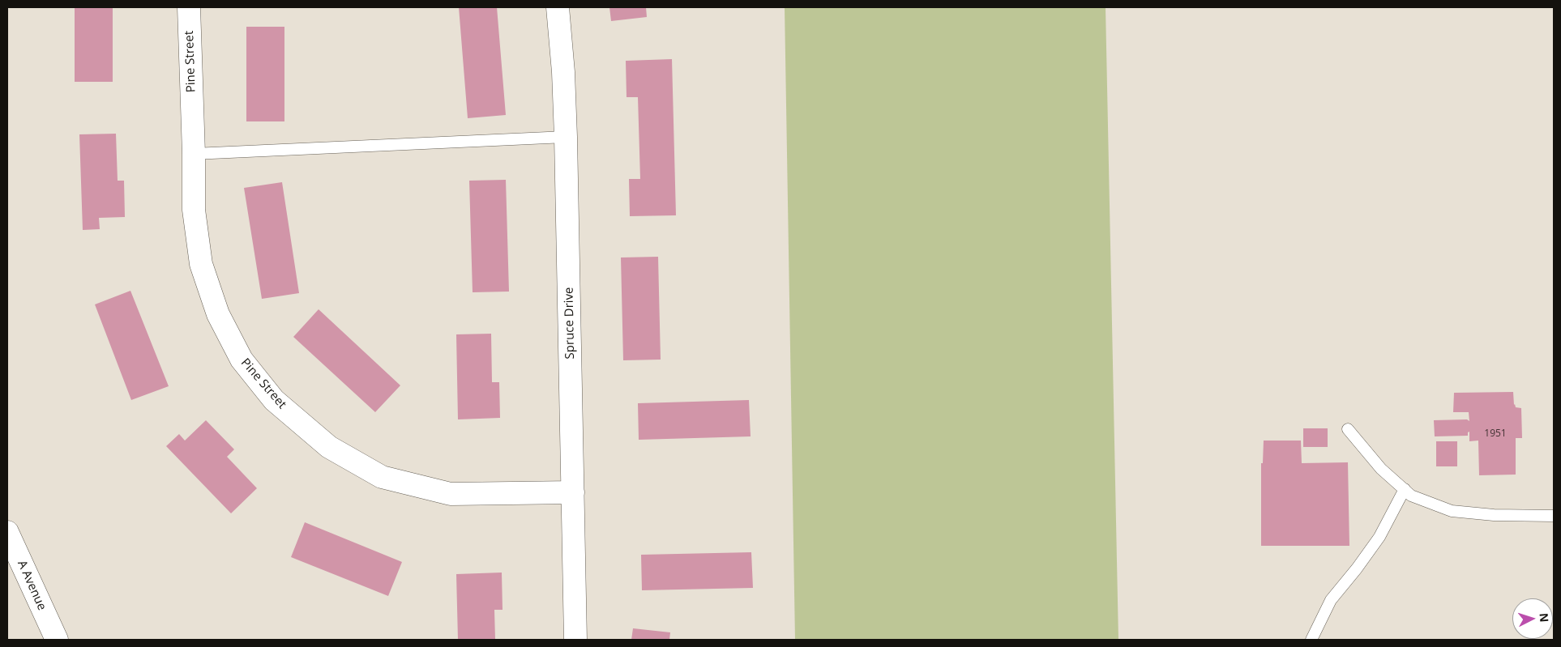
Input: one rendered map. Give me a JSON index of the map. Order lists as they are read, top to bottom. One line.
{"streets":{"street":["Pine Street","Spruce Drive","A Avenue"]},"crossings":[["Pine Street","Spruce Drive"]],"house_numbers":["1951"],"north":"right"}
